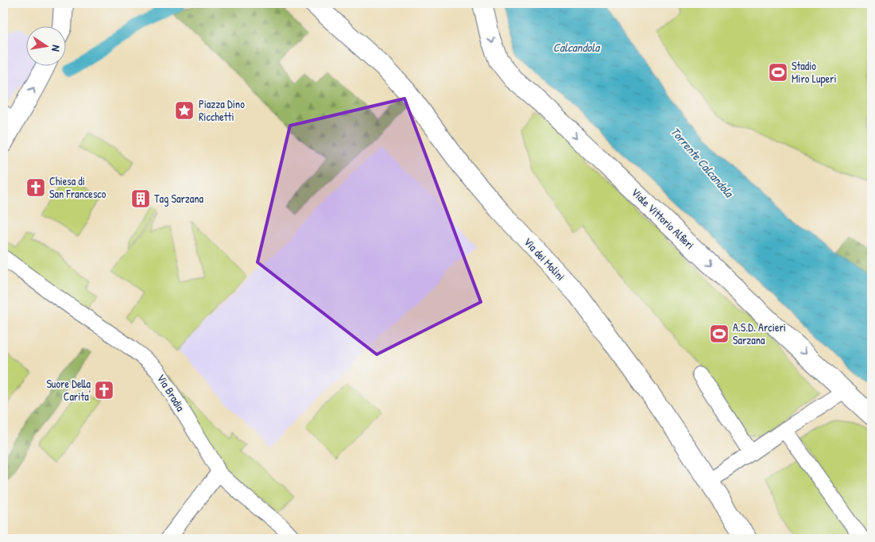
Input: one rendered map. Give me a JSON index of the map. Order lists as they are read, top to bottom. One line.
{"streets":{"street":["Viale Vittorio Alfieri","Via dei Molini","Via Bradia"]},"one_way":["Viale Vittorio Alfieri"],"water":["Calcandola","Torrente Calcandola"],"places":{"sports":["Stadio Miro Luperi","A.S.D. Arcieri Sarzana"],"place":["Piazza Dino Ricchetti"],"church":["Chiesa di San Francesco","Suore Della Carita'"],"building":["Tag Sarzana"]},"north":"right"}
